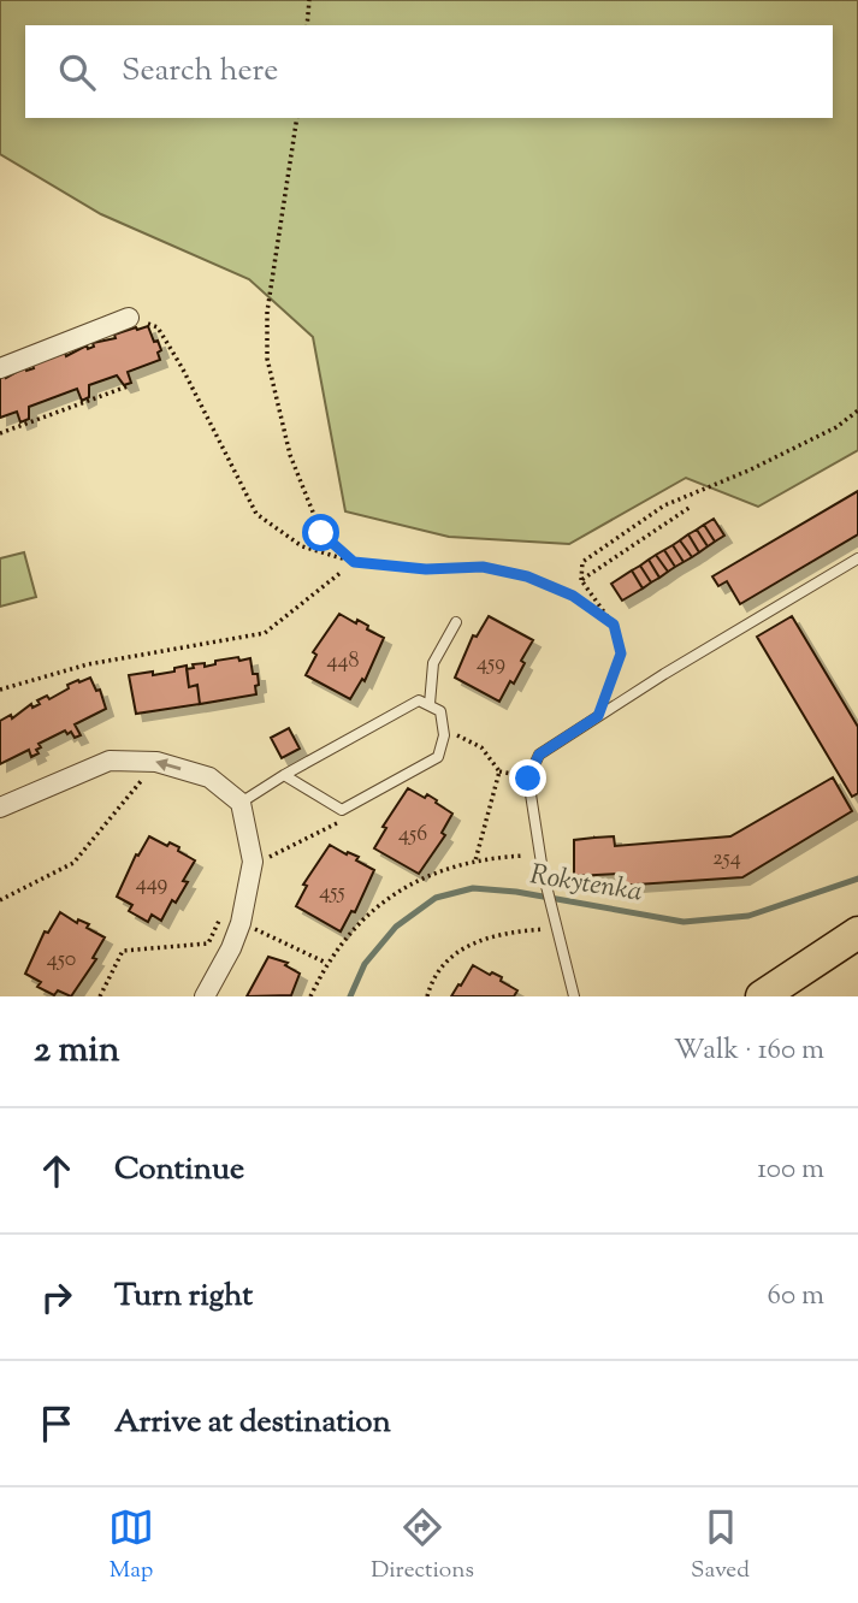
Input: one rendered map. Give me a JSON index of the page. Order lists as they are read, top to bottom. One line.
{"water":["Rokytenka"],"house_numbers":["448","459","456","254","449","455","450"],"page":{"search":"Search here","heading":["2 min","Walk · 160 m"],"list":[["Continue","100 m"],["Turn right","60 m"],"Arrive at destination"],"nav":["Map","Directions","Saved"]}}
